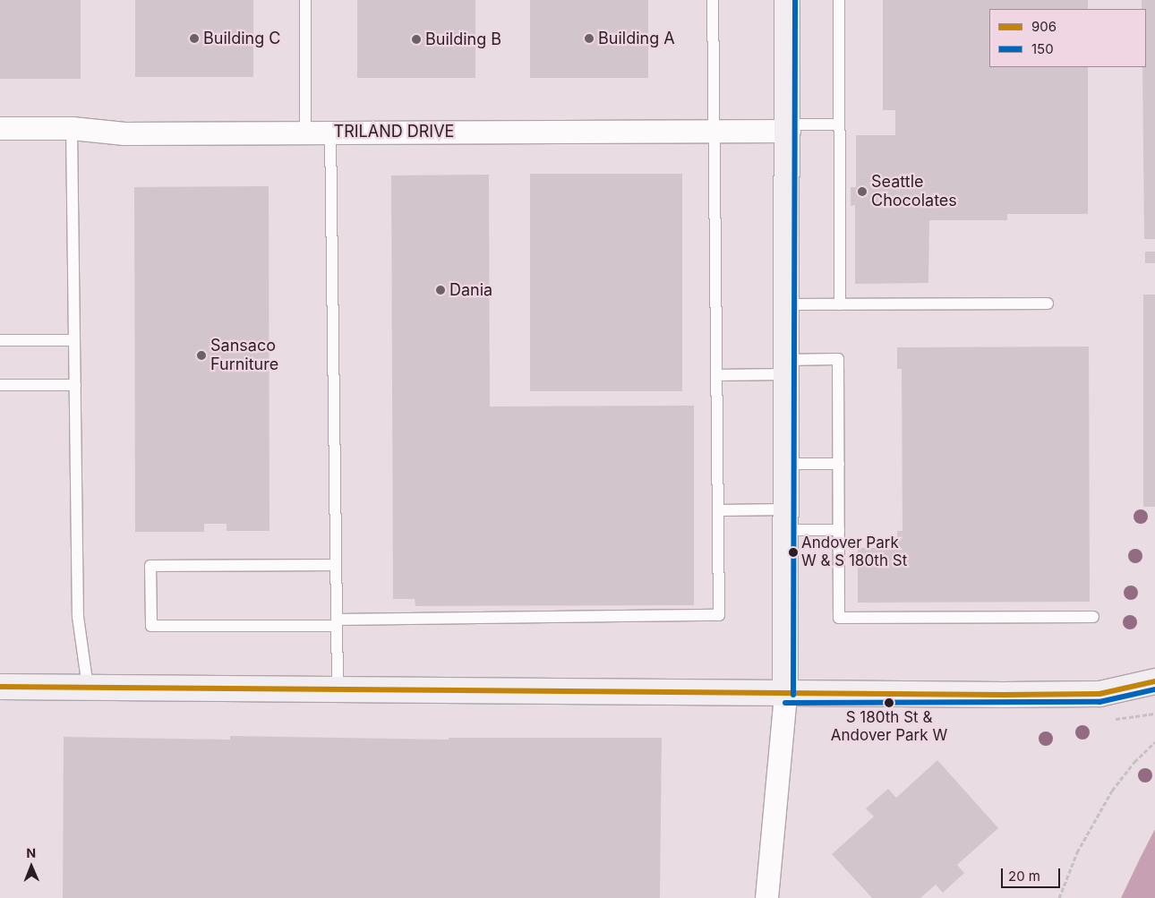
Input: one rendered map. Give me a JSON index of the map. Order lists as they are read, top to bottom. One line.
{"streets":{"street":["TRILAND DRIVE"]},"places":["Building C","Building A","Building B","Seattle Chocolates","Dania","Sansaco Furniture","Andover Park W & S 180th St","S 180th St & Andover Park W"],"lines":["transit line 150","transit line 906"],"legend":["906","150"],"scale_bar":"20 m","north":"top"}
